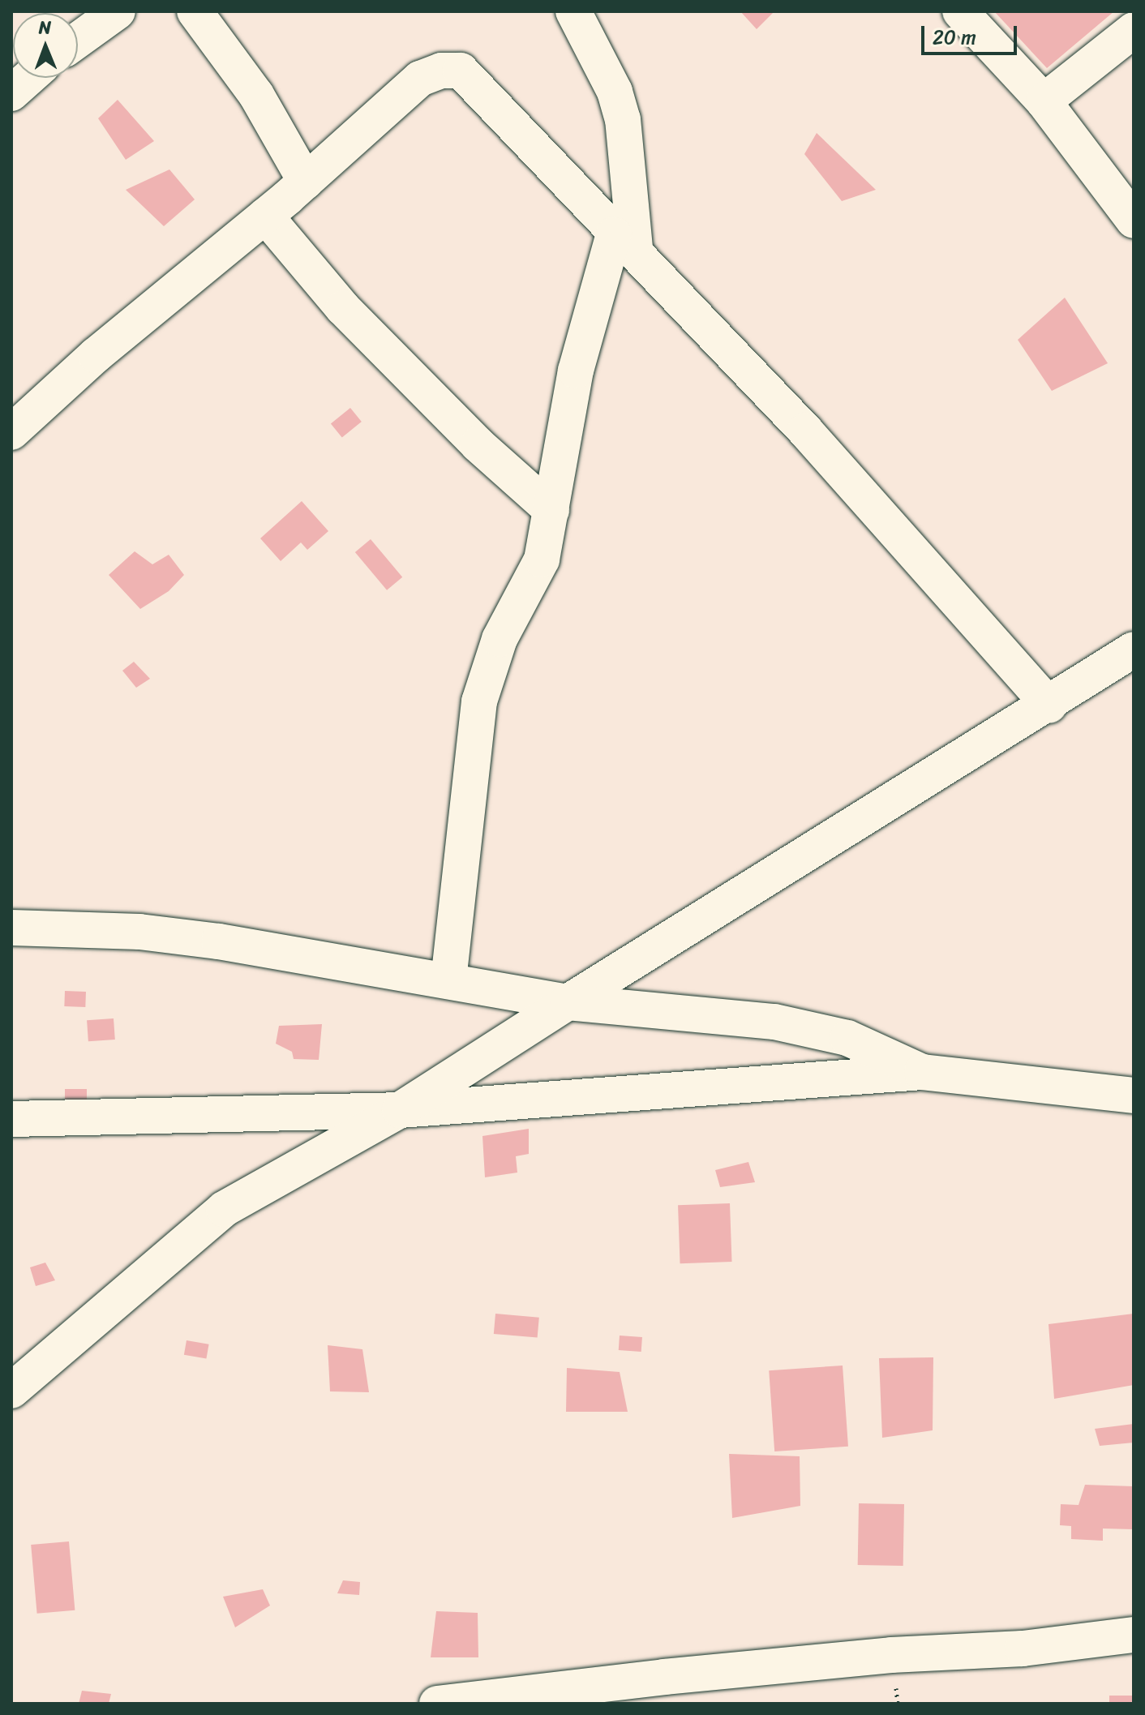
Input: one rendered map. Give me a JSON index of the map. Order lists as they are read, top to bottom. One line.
{"scale_bar":"20 m","north":"top"}
